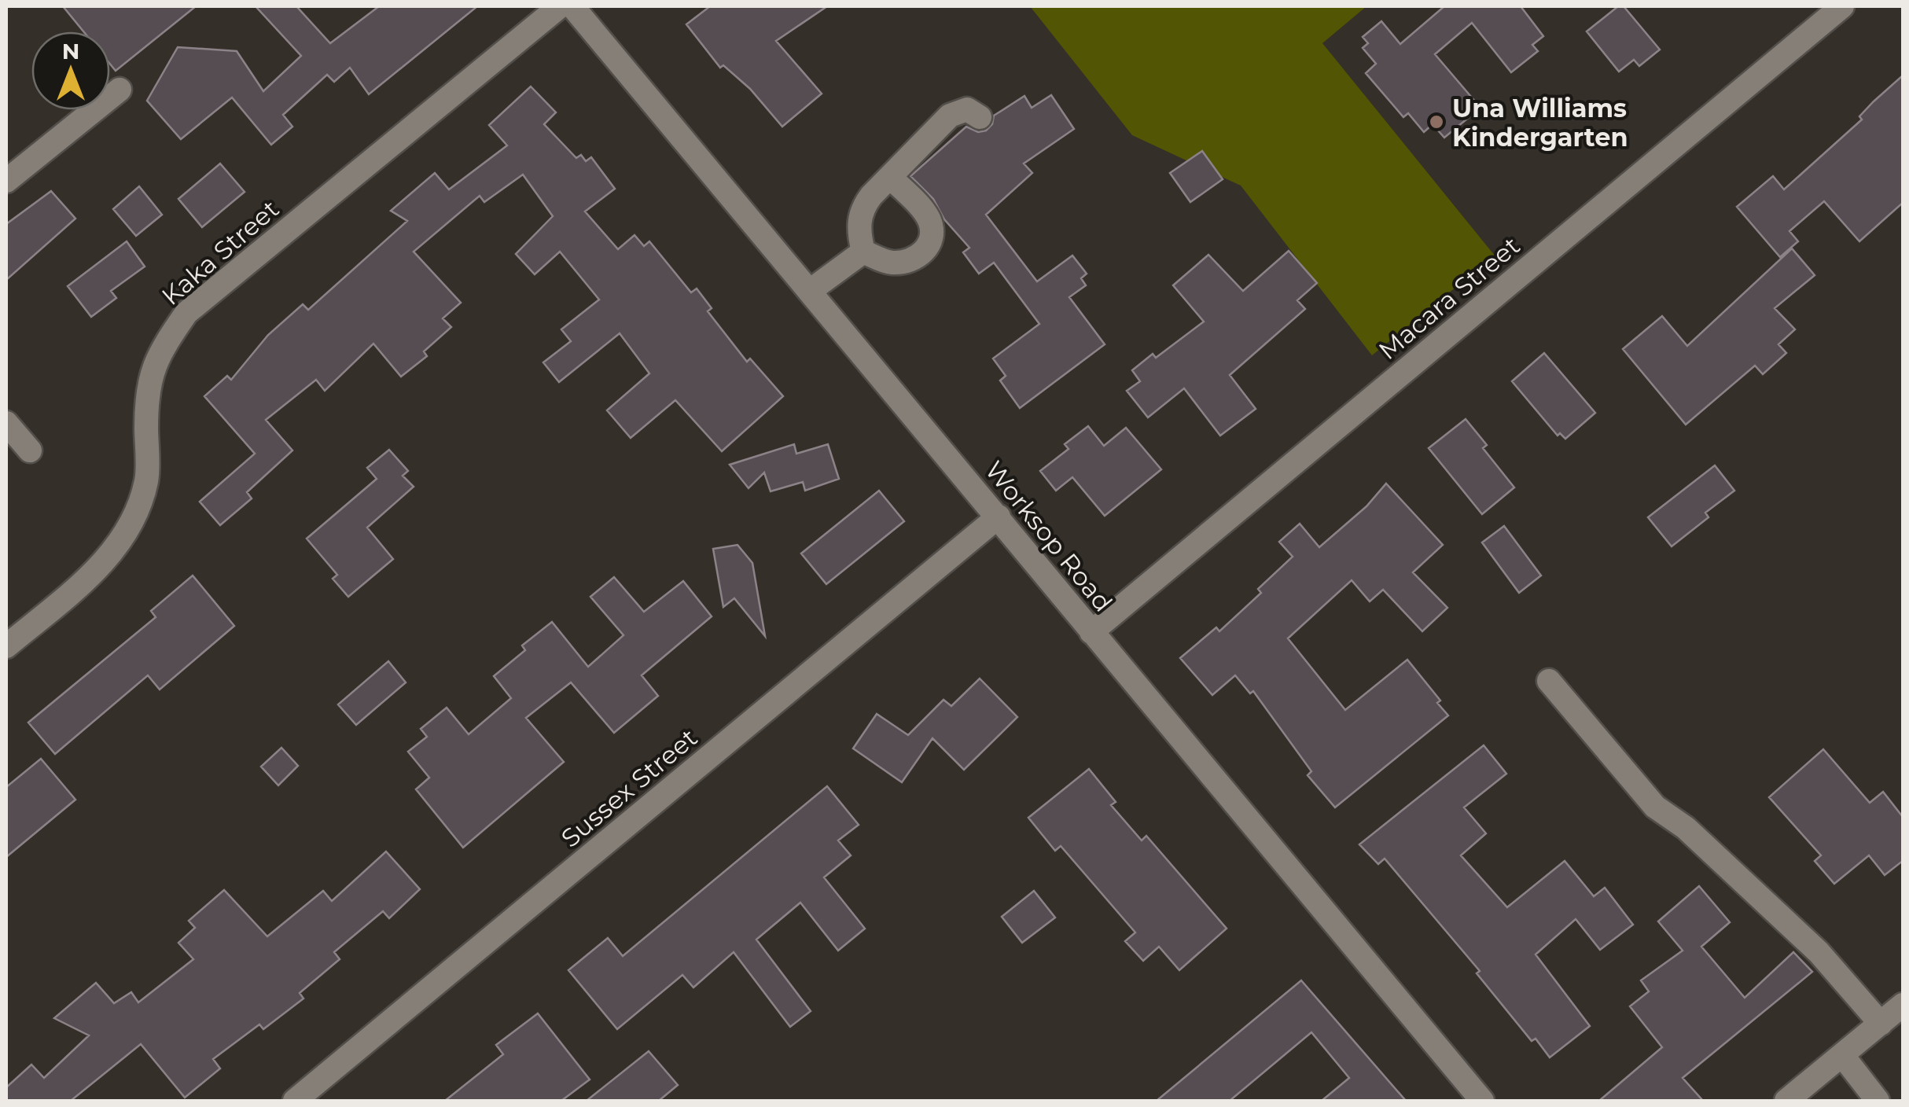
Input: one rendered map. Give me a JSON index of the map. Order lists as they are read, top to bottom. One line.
{"streets":{"street":["Kaka Street","Macara Street","Worksop Road","Sussex Street"]},"crossings":[["Macara Street","Worksop Road"],["Worksop Road","Sussex Street"]],"places":["Una Williams Kindergarten"],"north":"top"}
